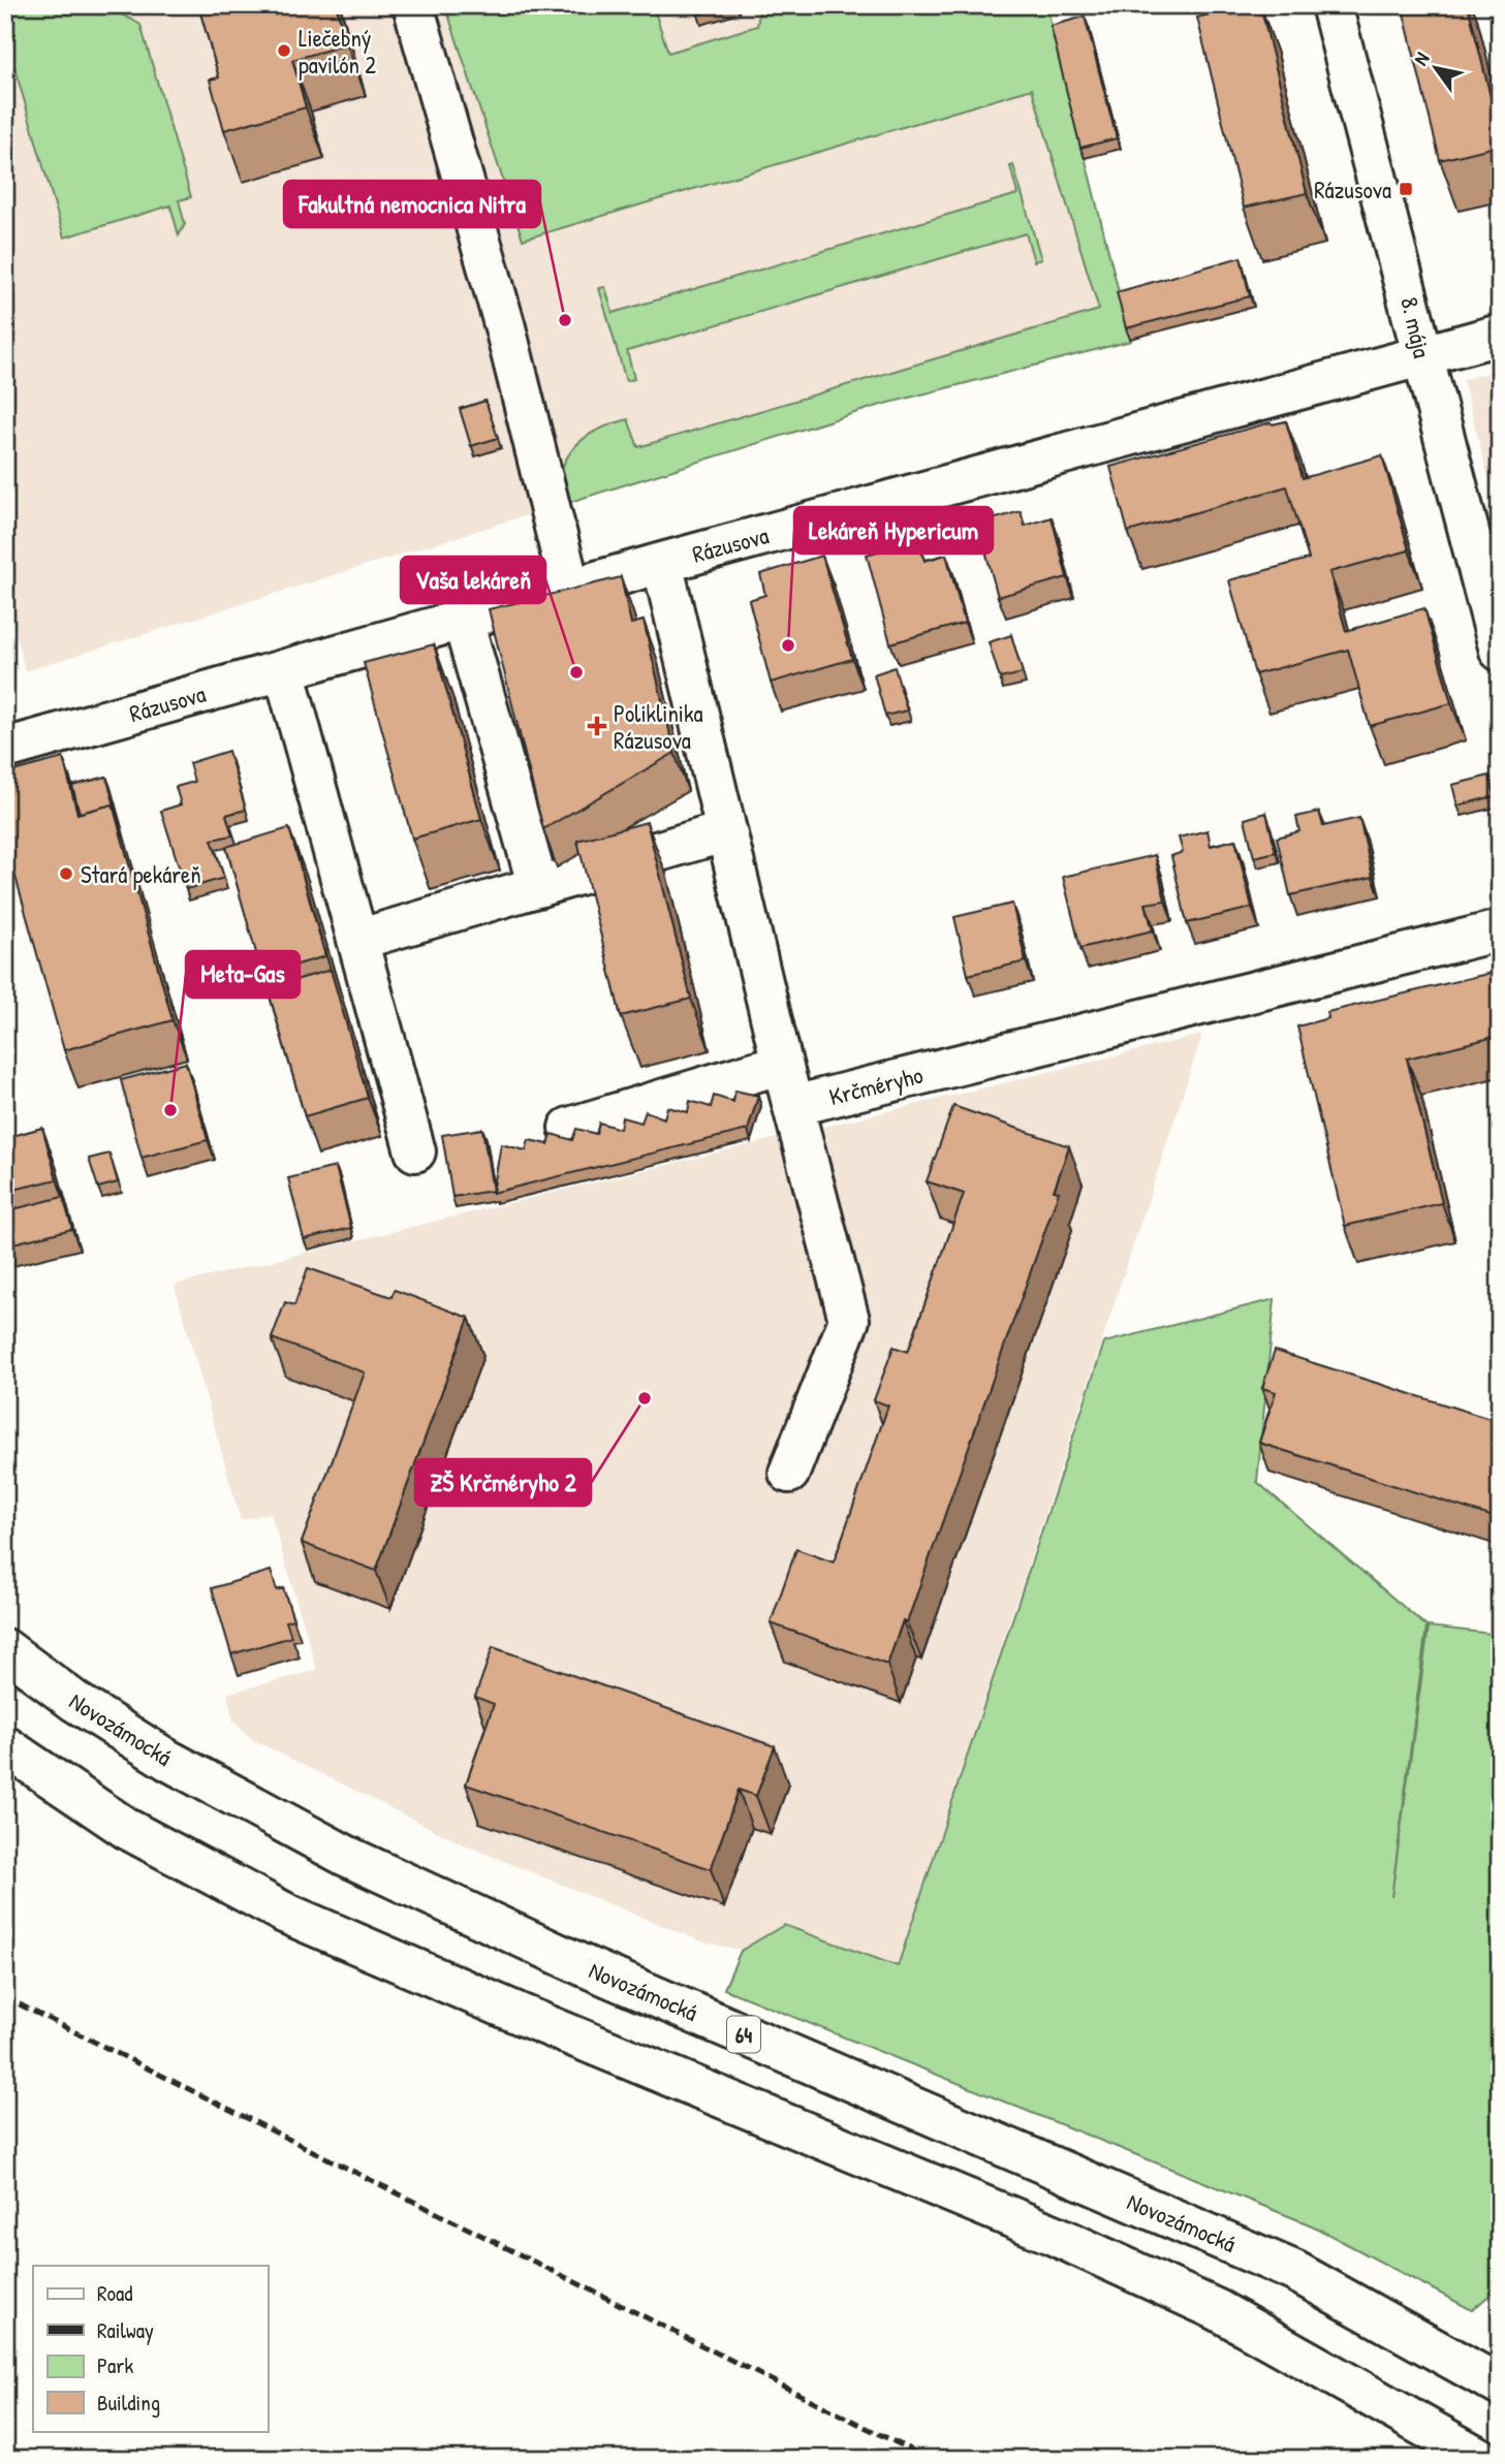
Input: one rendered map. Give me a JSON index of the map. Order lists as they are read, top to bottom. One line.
{"streets":{"street":["8. mája","Rázusova","Krčméryho","Novozámocká","64"]},"crossings":[["8. mája","Rázusova"]],"places":{"other":["Liečebný pavilón 2","Fakultná nemocnica Nitra","Lekáreň Hypericum","Vaša lekáreň","Stará pekáreň","Meta-Gas","ZŠ Krčméryho 2"],"transit":["Rázusova"],"health":["Poliklinika Rázusova"]},"legend":["Road","Railway","Park","Building"],"north":"top left"}
